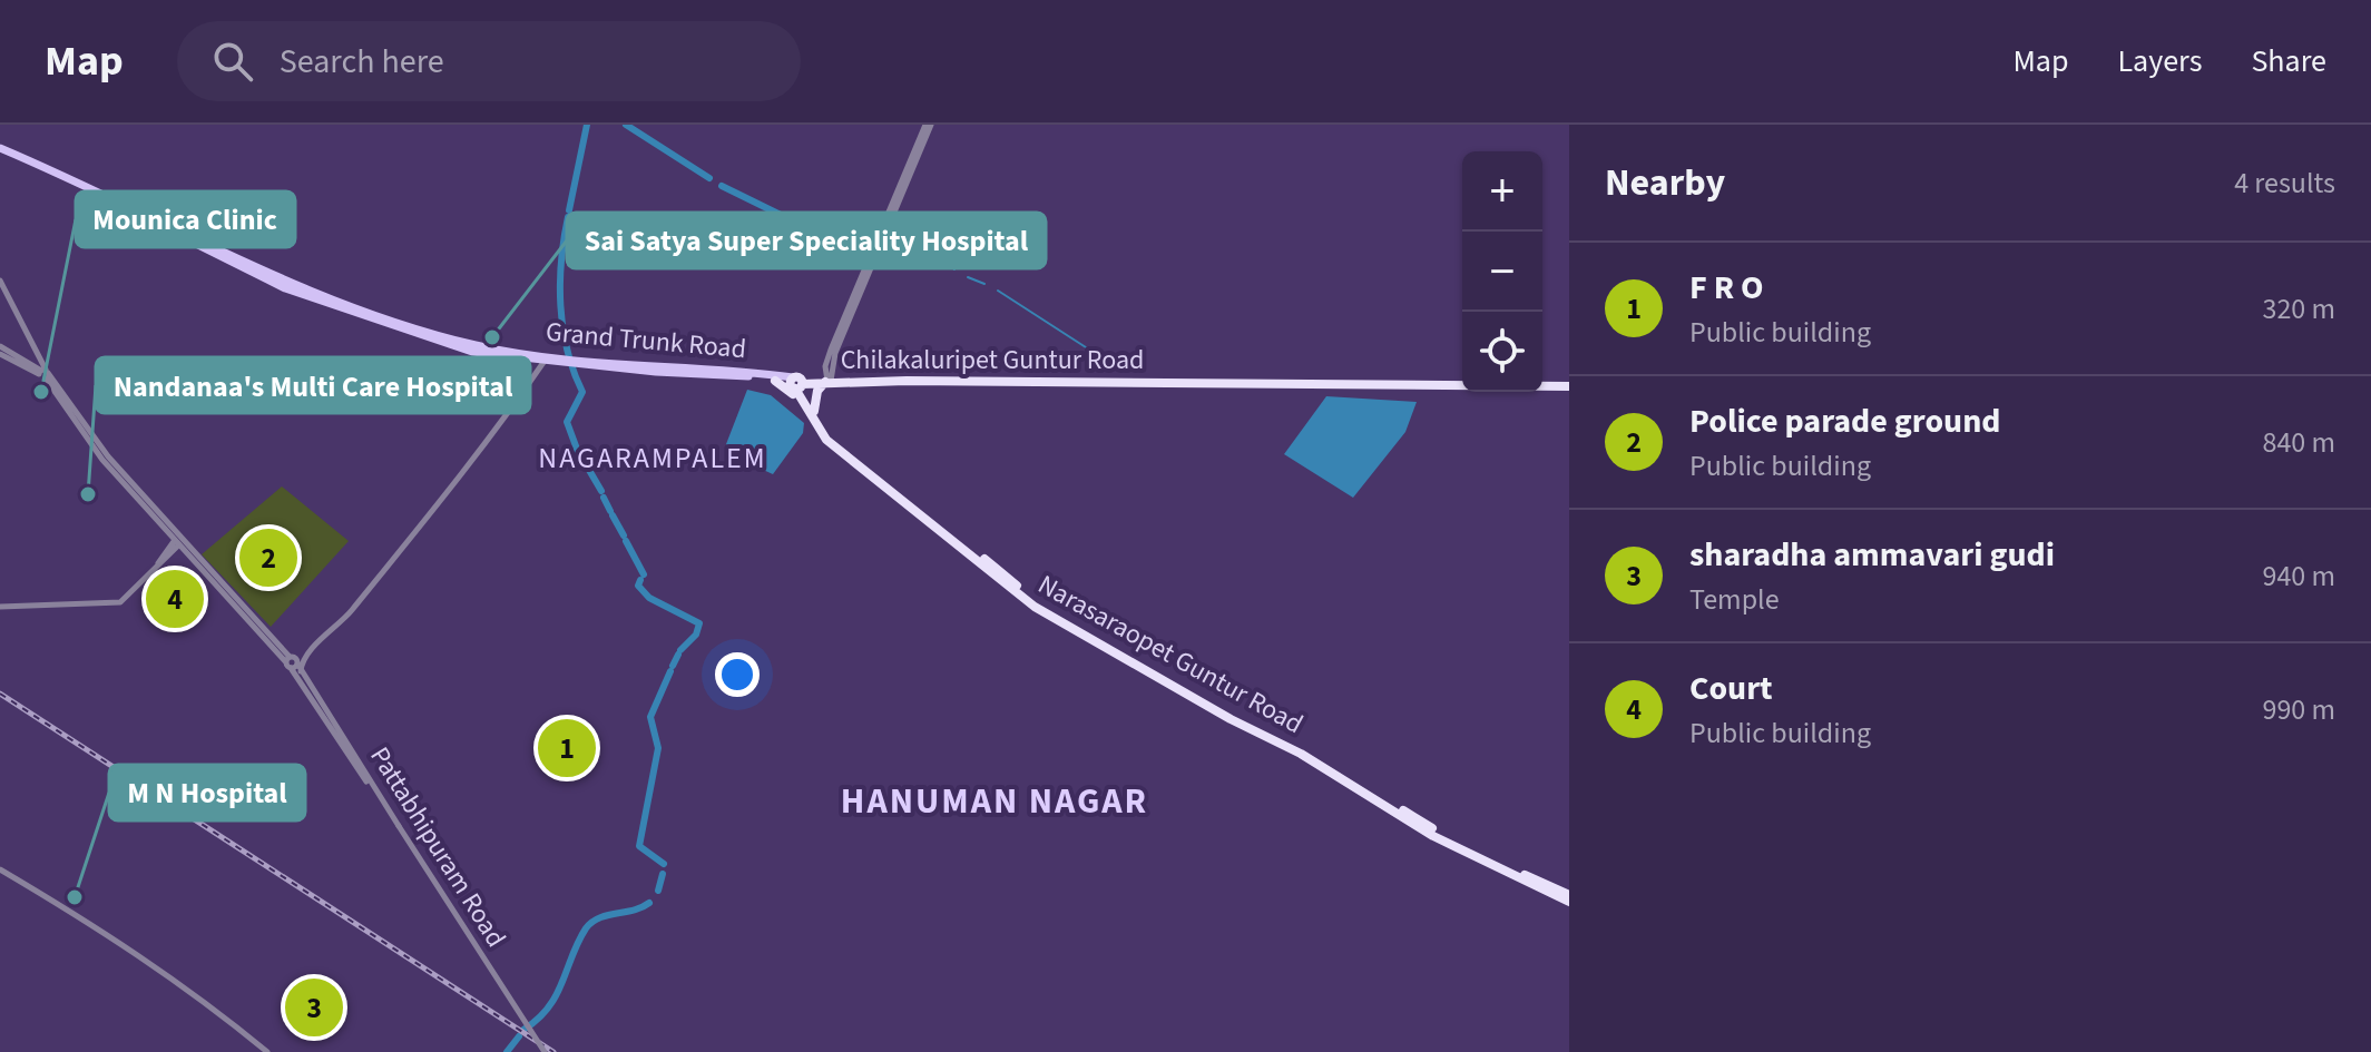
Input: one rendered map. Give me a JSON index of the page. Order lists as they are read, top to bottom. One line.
{"streets":{"highway":["Chilakaluripet Guntur Road","Narasaraopet Guntur Road"],"main road":["Grand Trunk Road"],"street":["Pattabhipuram Road"]},"crossings":[["Grand Trunk Road","Chilakaluripet Guntur Road"],["Grand Trunk Road","Narasaraopet Guntur Road"],["Chilakaluripet Guntur Road","Narasaraopet Guntur Road"]],"districts":["NAGARAMPALEM","HANUMAN NAGAR"],"places":["Sai Satya Super Speciality Hospital","Mounica Clinic","Nandanaa's Multi Care Hospital","M N Hospital"],"page":{"header":"Map","search":"Search here","nav":["Map","Layers","Share"],"heading":["Nearby","4 results"],"map_buttons":["+","−"],"list":[{"mark":"1","name":"F R O","note":"Public building","value":"320 m"},{"mark":"2","name":"Police parade ground","note":"Public building","value":"840 m"},{"mark":"3","name":"sharadha ammavari gudi","note":"Temple","value":"940 m"},{"mark":"4","name":"Court","note":"Public building","value":"990 m"}],"pins":["2","4","1","3"]}}
